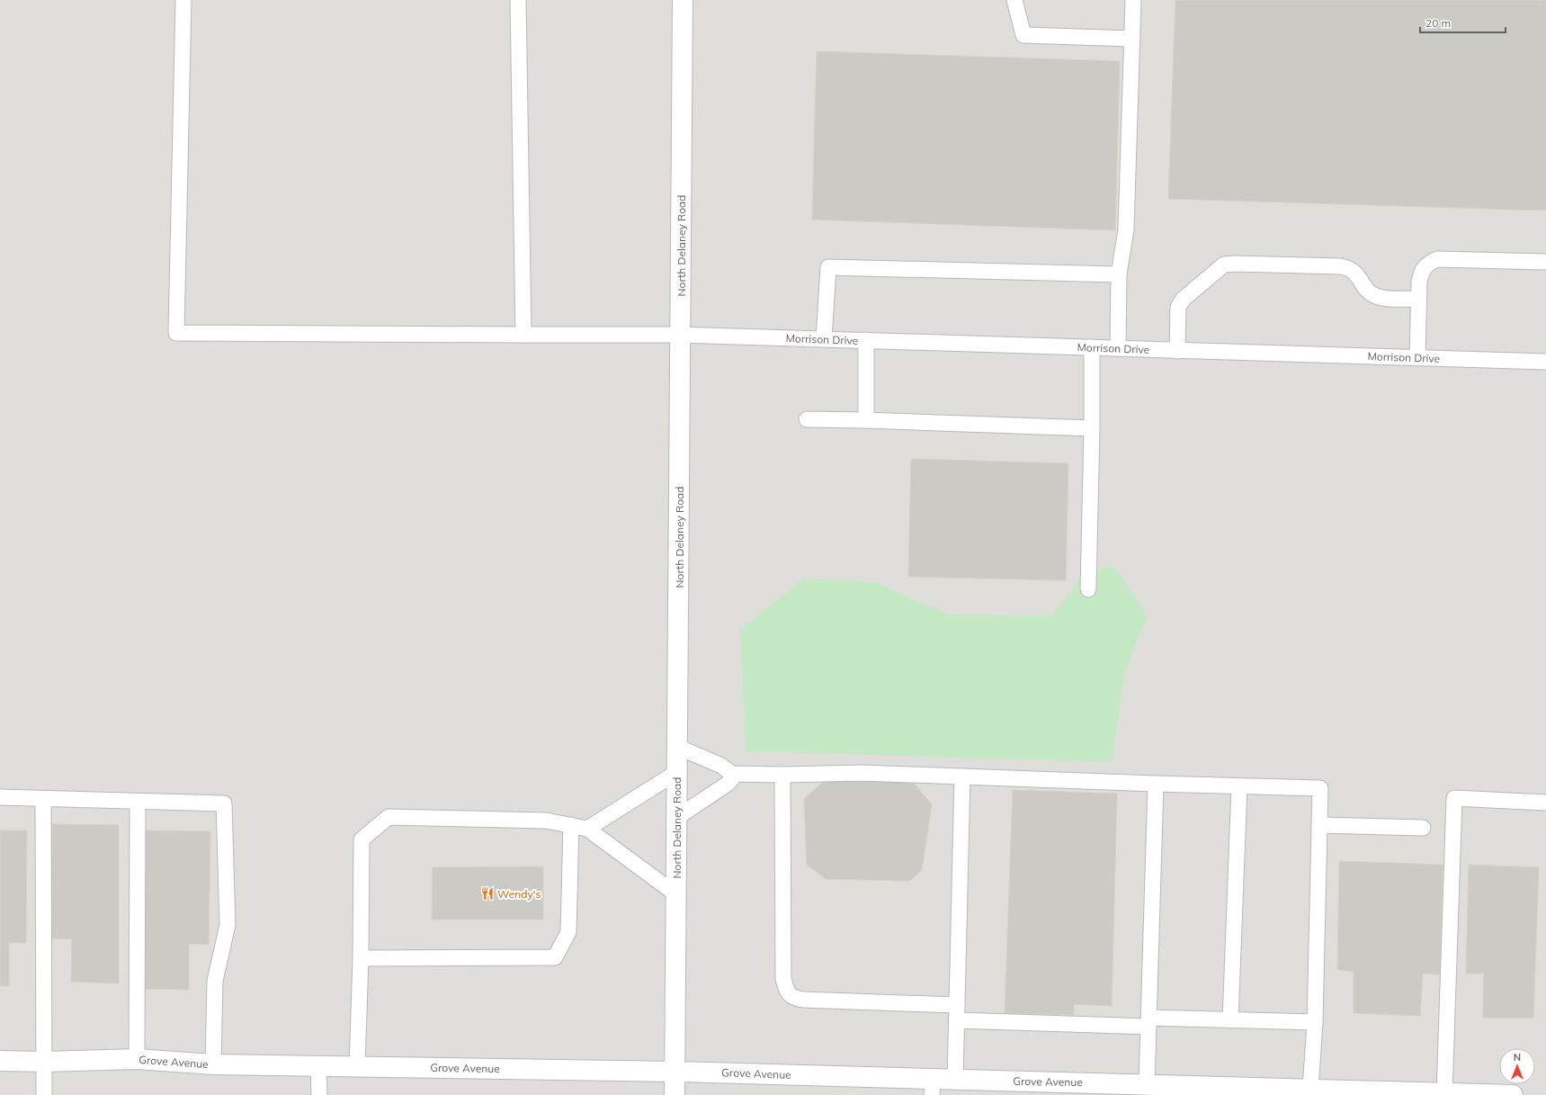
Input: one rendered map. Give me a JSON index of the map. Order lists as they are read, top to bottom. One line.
{"streets":{"street":["North Delaney Road","Grove Avenue"],"lane":["Morrison Drive"]},"crossings":[["North Delaney Road","Morrison Drive"],["North Delaney Road","Grove Avenue"]],"places":{"restaurant":["Wendy's"]},"scale_bar":"20 m","north":"top"}
